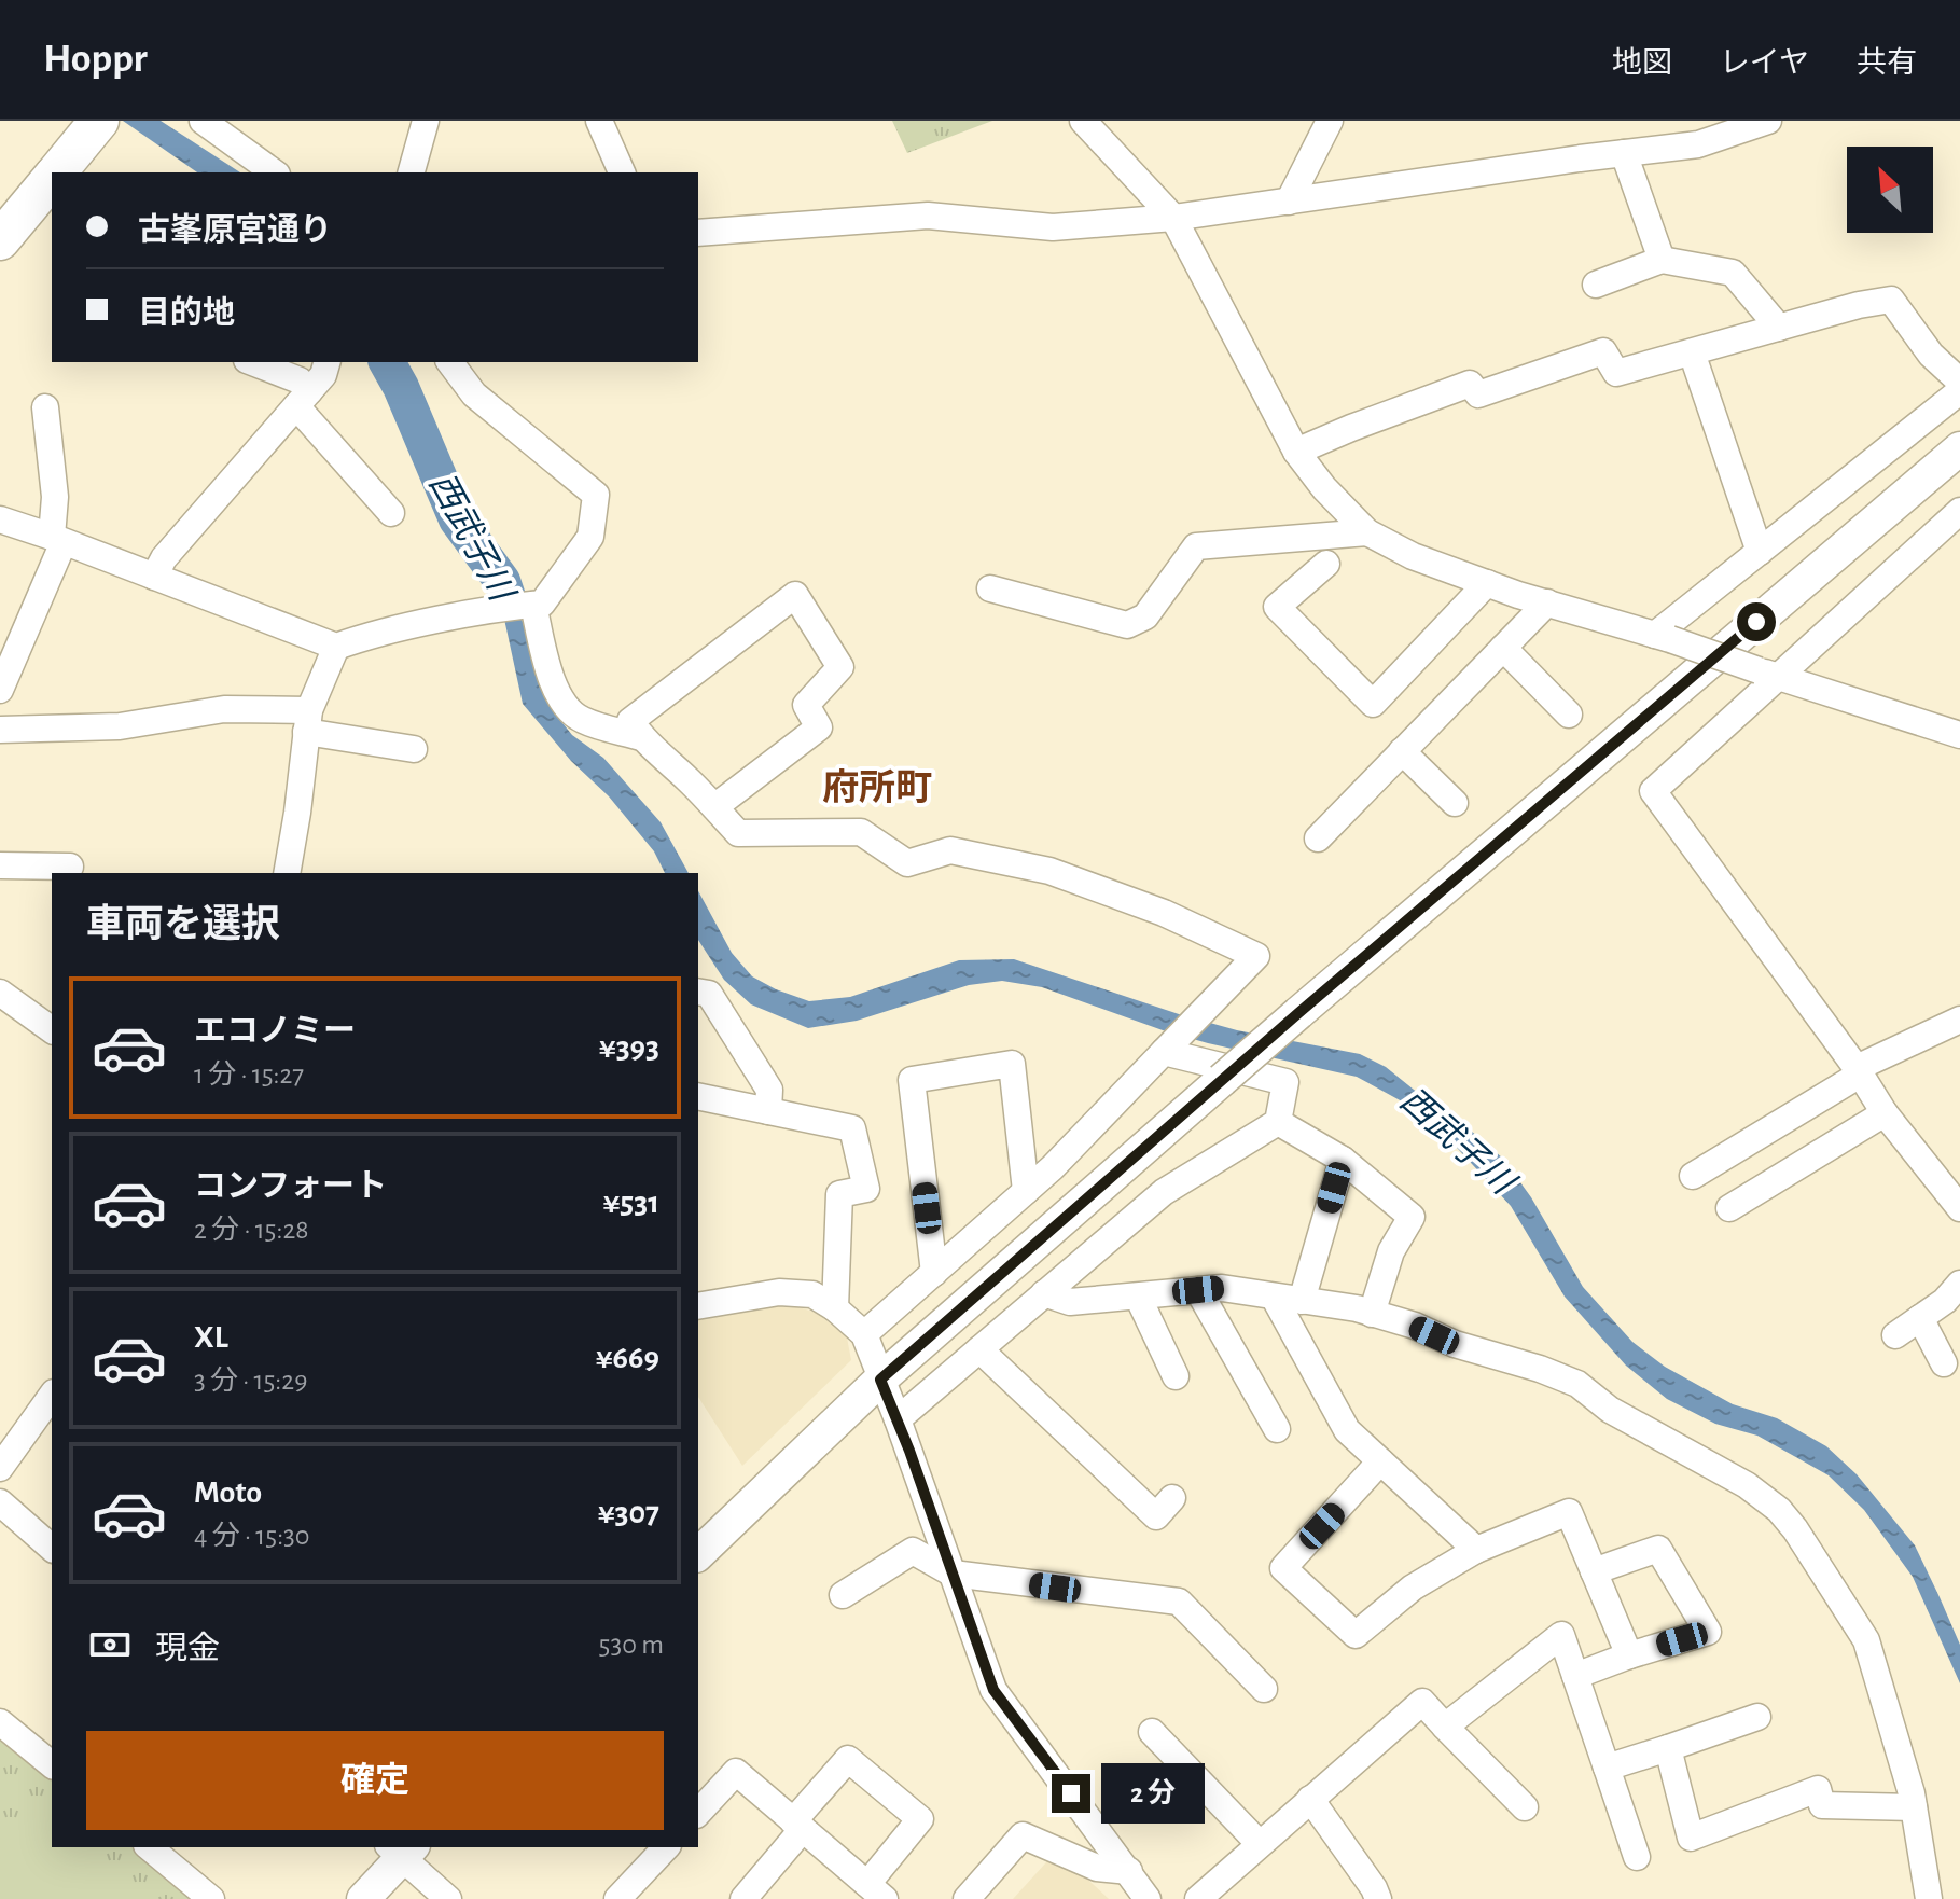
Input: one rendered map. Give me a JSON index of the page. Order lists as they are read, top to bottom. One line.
{"districts":["府所町"],"water":["西武子川"],"north":"top left","page":{"header":"Hoppr","nav":["地図","レイヤ","共有"],"banner":["古峯原宮通り","目的地"],"heading":"車両を選択","list":[{"name":"エコノミー","note":"1 分 · 15:27","value":"¥393"},{"name":"コンフォート","note":"2 分 · 15:28","value":"¥531"},{"name":"XL","note":"3 分 · 15:29","value":"¥669"},{"name":"Moto","note":"4 分 · 15:30","value":"¥307"}],"pay":["現金","530 m"],"buttons":"確定","bubble":"2 分"}}
